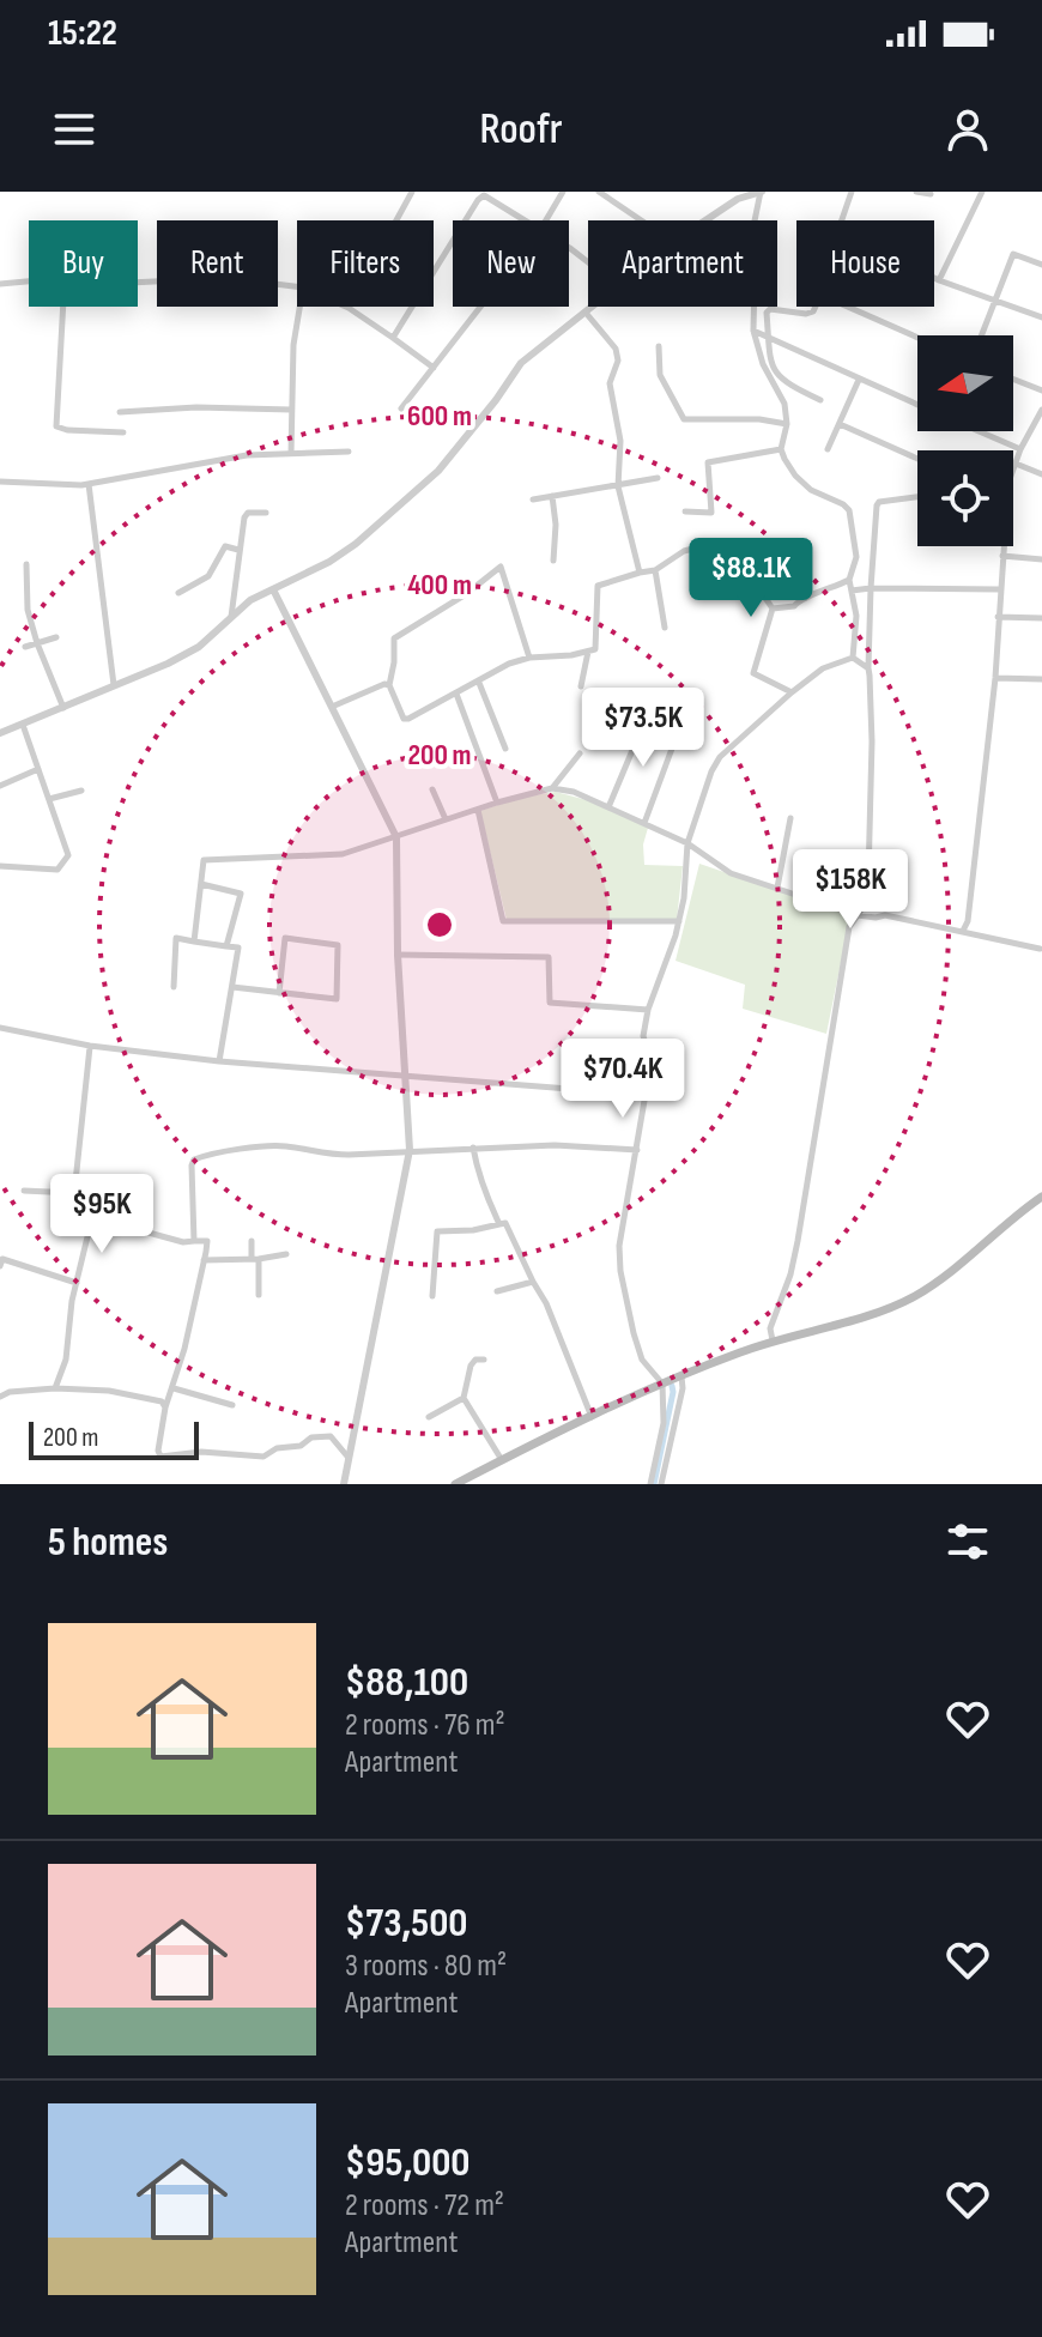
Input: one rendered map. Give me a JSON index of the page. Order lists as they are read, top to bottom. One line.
{"scale_bar":"200 m","north":"left","page":{"status":"15:22","header":"Roofr","chip":["Buy","Rent","Filters","New","Apartment","House"],"price":["$88.1K","$73.5K","$158K","$70.4K","$95K"],"scale":"200 m","heading":"5 homes","list":[{"name":"$88,100","note":"2 rooms · 76 m² · Apartment"},{"name":"$73,500","note":"3 rooms · 80 m² · Apartment"},{"name":"$95,000","note":"2 rooms · 72 m² · Apartment"}]},"rings":["600 m","400 m","200 m"]}
